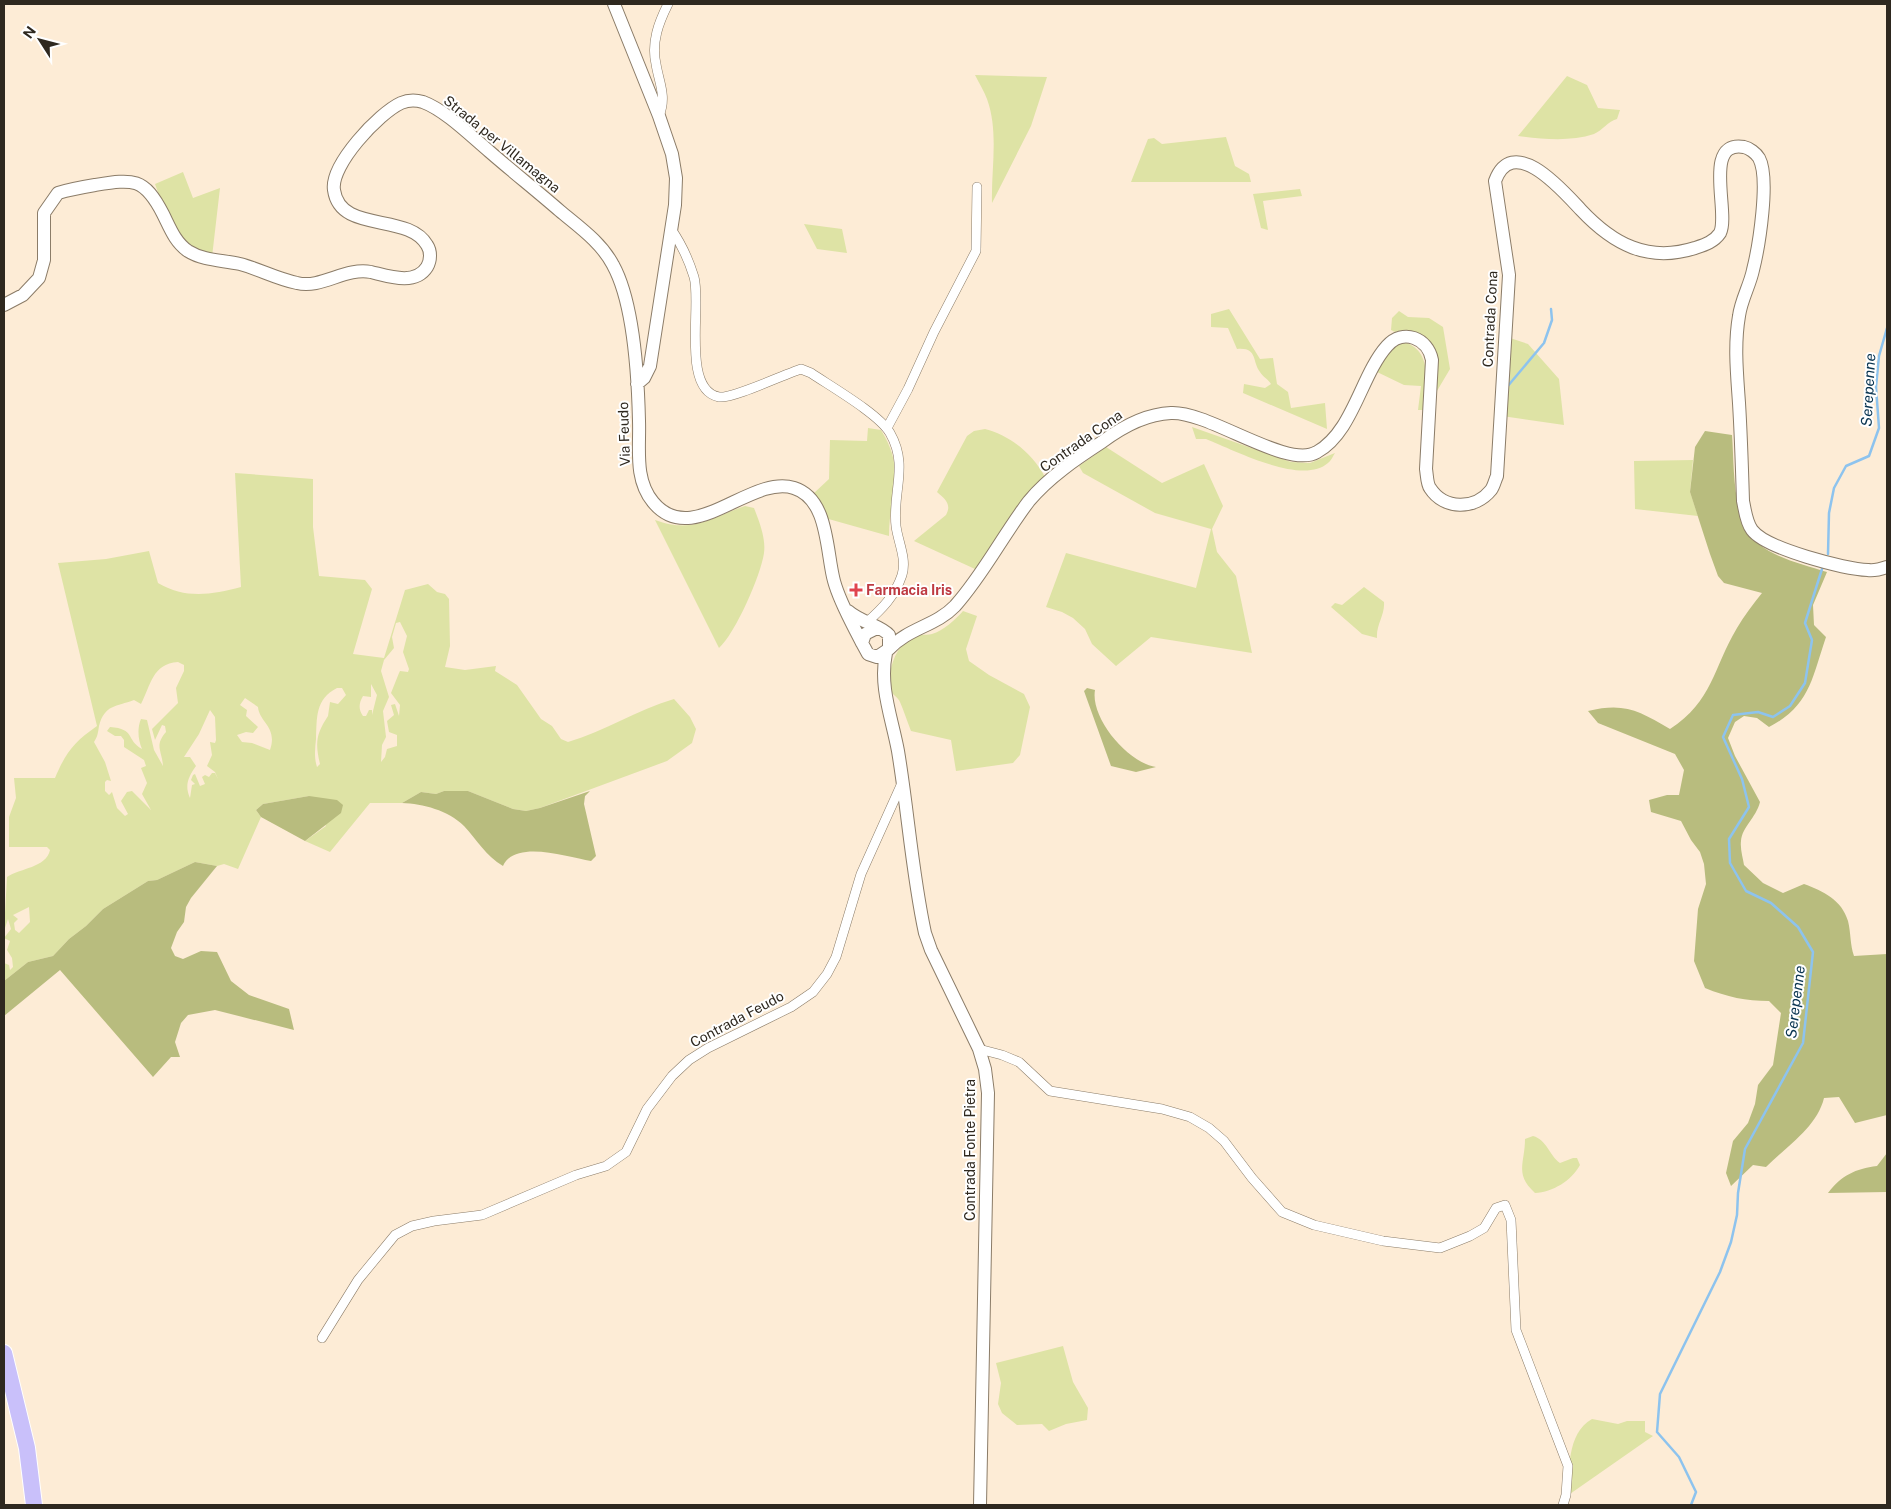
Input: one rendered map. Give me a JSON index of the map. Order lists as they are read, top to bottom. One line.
{"streets":{"main road":["Strada per Villamagna","Contrada Cona","Via Feudo","Contrada Fonte Pietra"],"street":["Contrada Feudo"]},"crossings":[["Strada per Villamagna","Via Feudo"],["Contrada Cona","Via Feudo"],["Via Feudo","Contrada Fonte Pietra"],["Contrada Feudo","Contrada Fonte Pietra"]],"water":["Serepenne"],"places":{"health":["Farmacia Iris"]},"north":"top left"}
